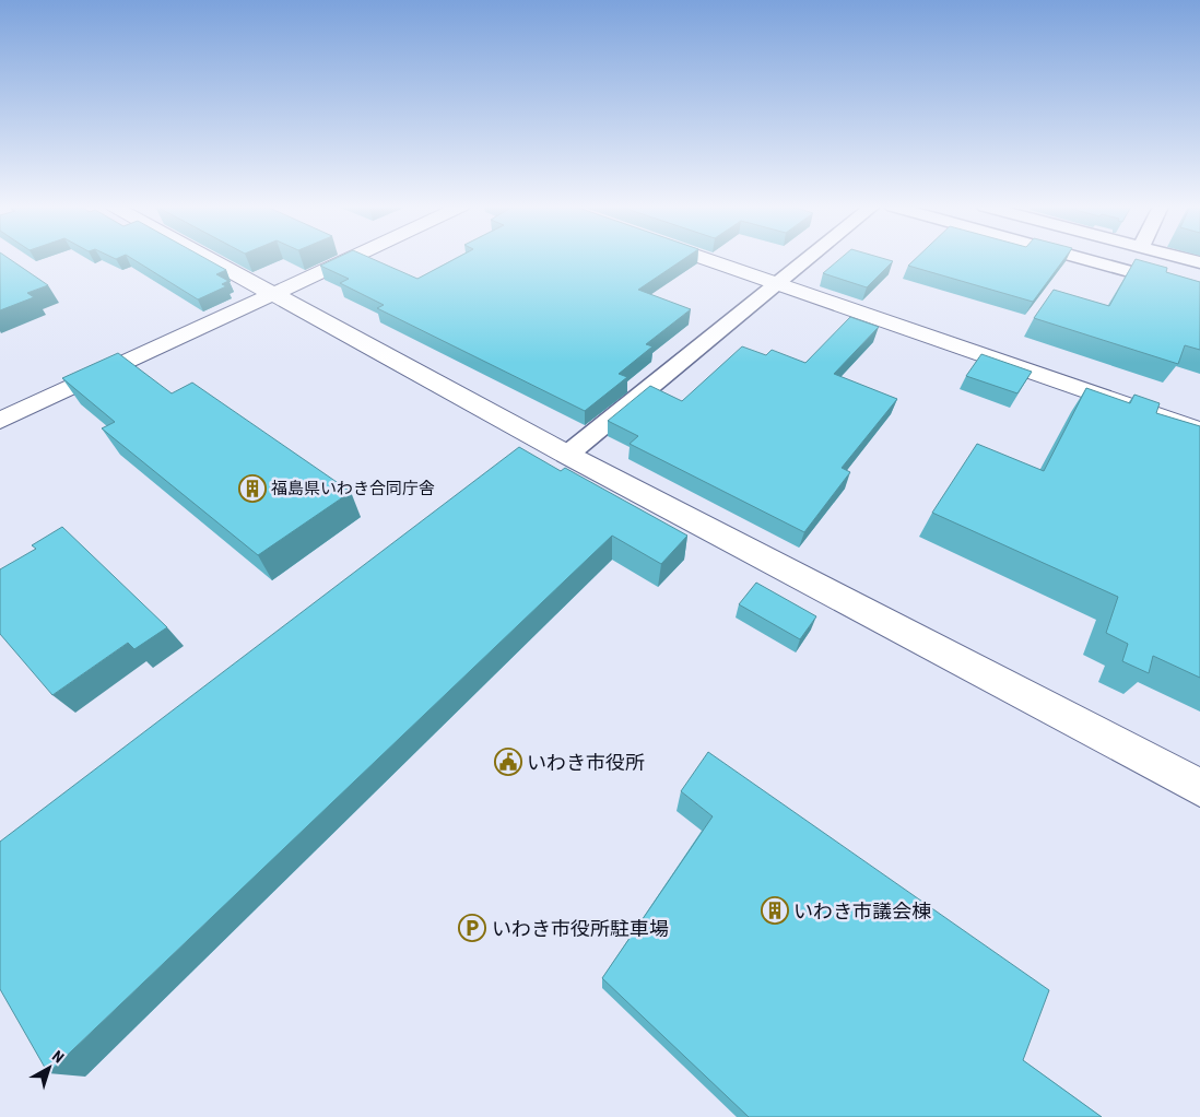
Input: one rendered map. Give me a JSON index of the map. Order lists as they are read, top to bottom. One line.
{"places":{"building":["福島県いわき合同庁舎","いわき市議会棟"],"public building":["いわき市役所"],"parking":["いわき市役所駐車場"]},"north":"top right"}
